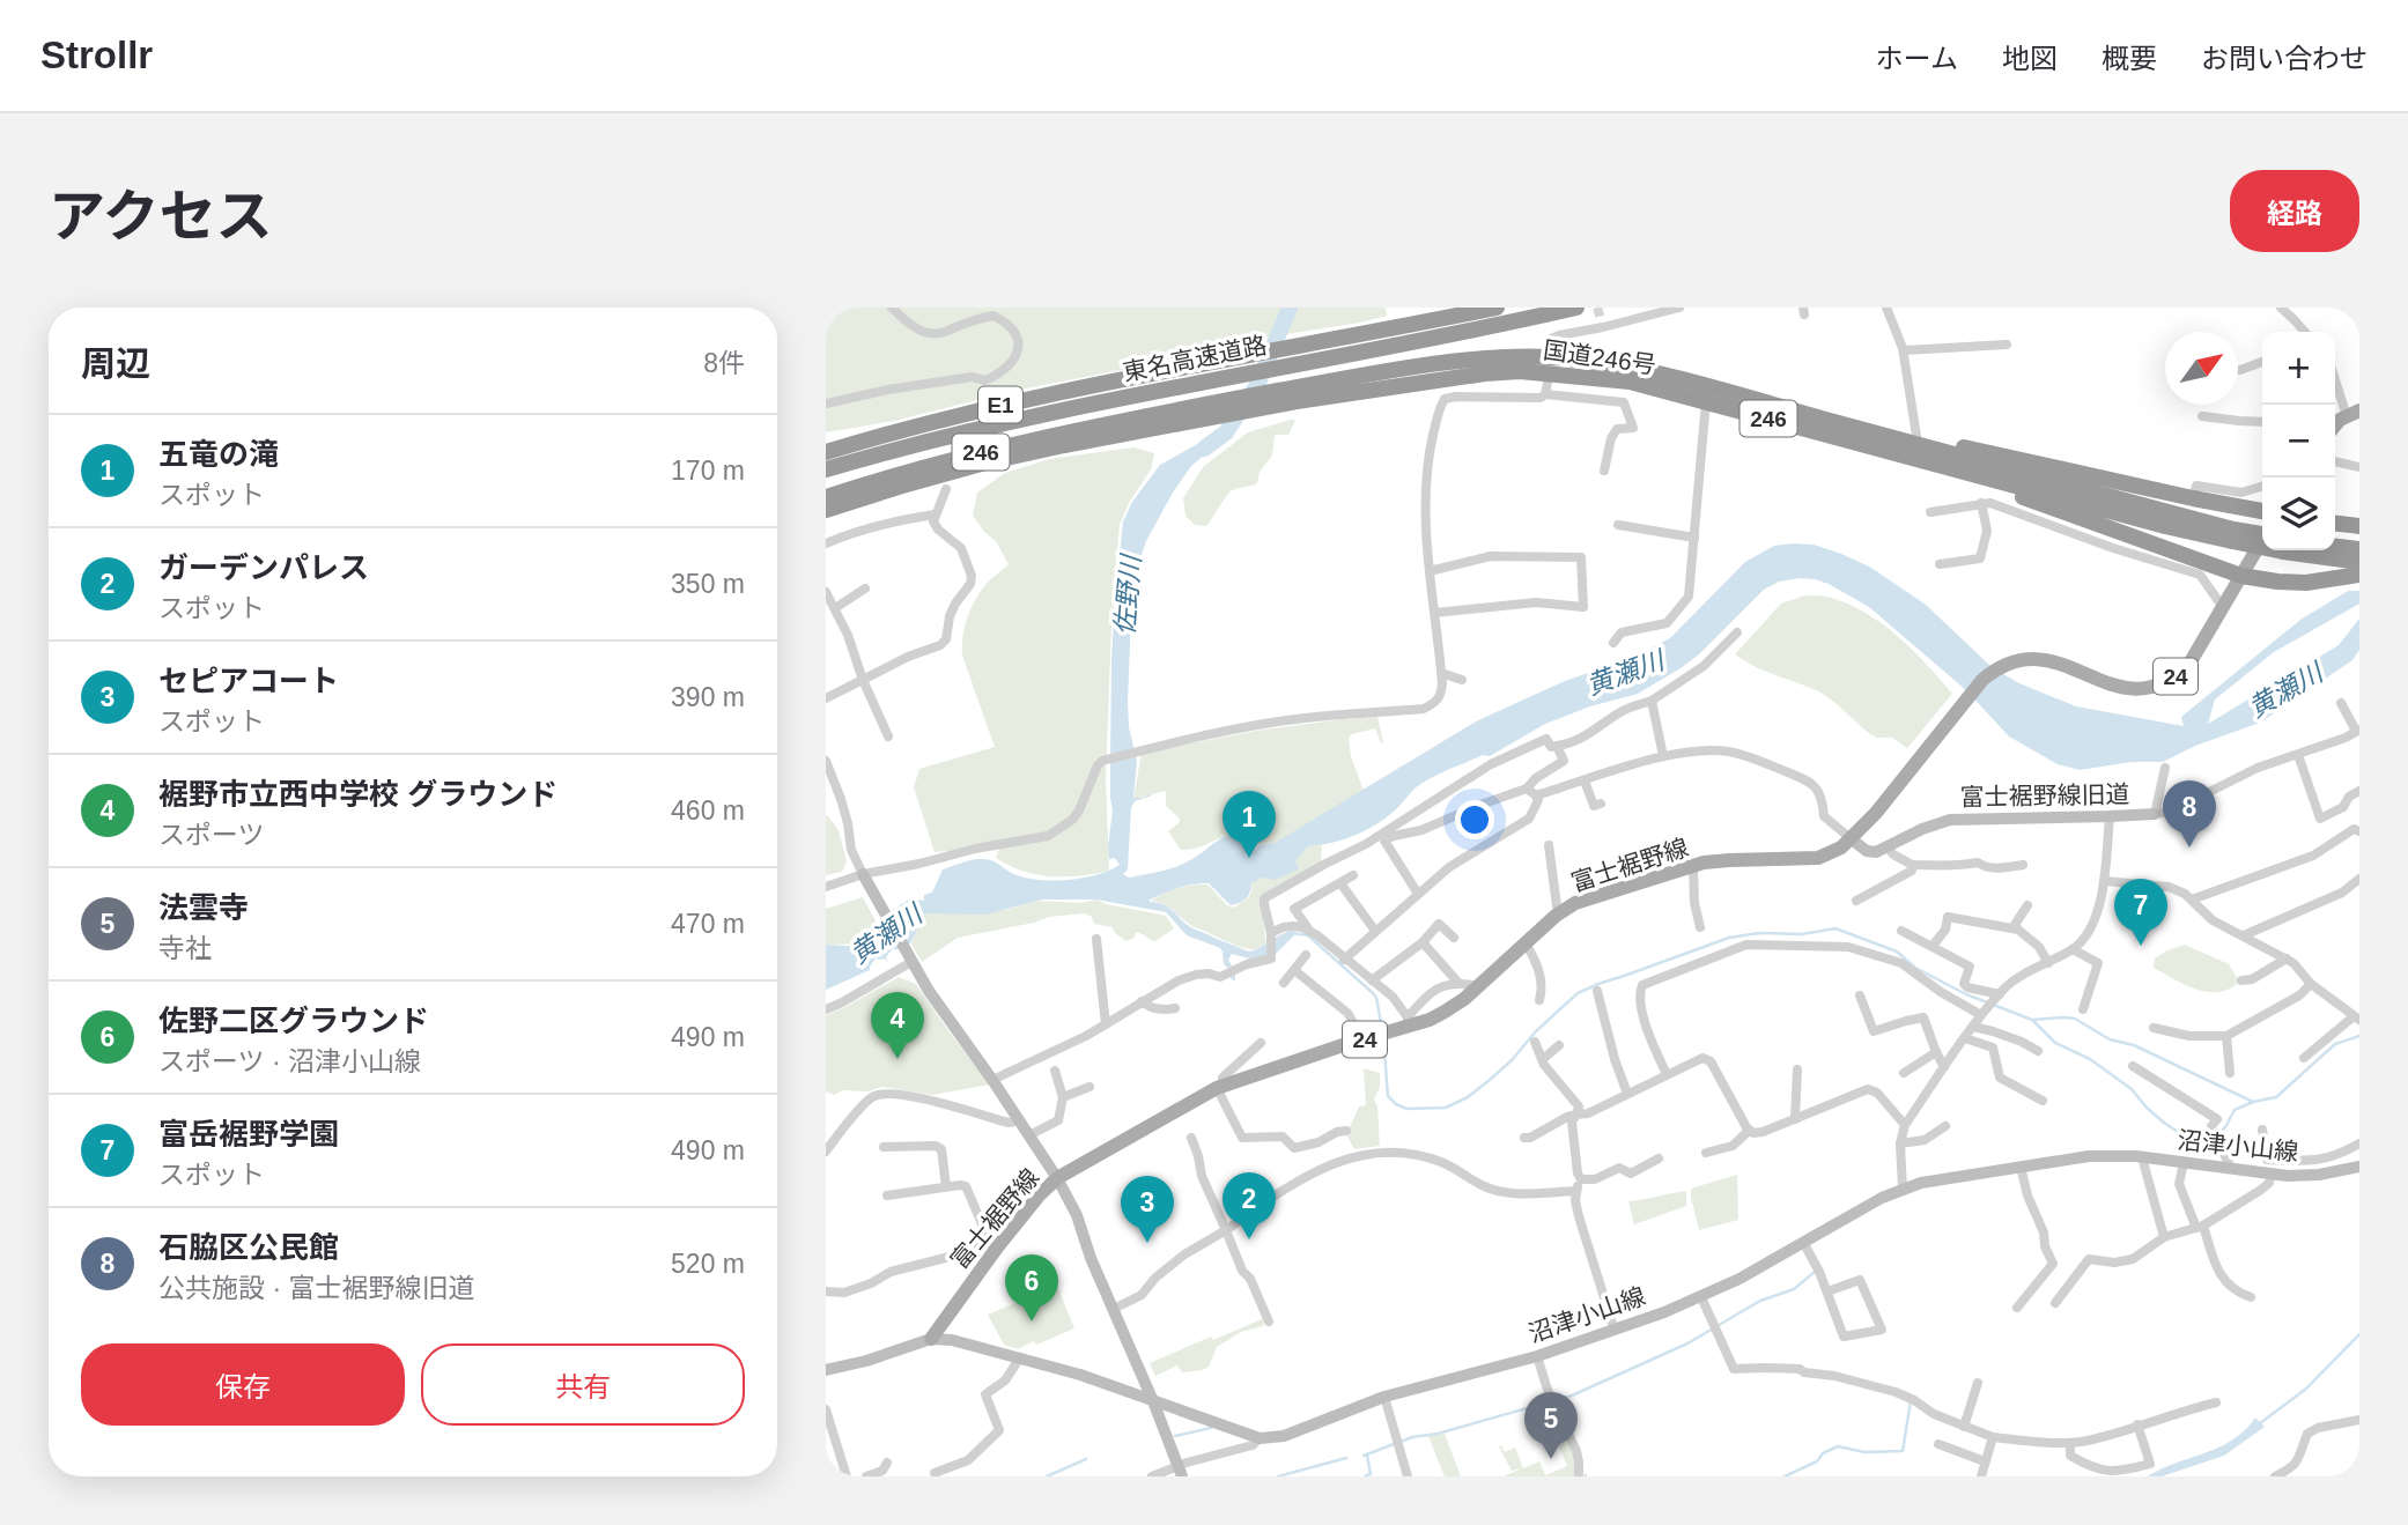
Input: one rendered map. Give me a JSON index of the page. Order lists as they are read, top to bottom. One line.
{"streets":{"highway":["国道246号","東名高速道路","E1","246"],"main road":["24","富士裾野線旧道","富士裾野線","沼津小山線"]},"crossings":[["富士裾野線","沼津小山線"]],"water":["佐野川","黄瀬川"],"north":"top right","page":{"header":"Strollr","nav":["ホーム","地図","概要","お問い合わせ"],"title":"アクセス","buttons":["経路",["保存","共有"]],"heading":["周辺","8件"],"map_buttons":["+","−"],"list":[{"mark":"1","name":"五竜の滝","note":"スポット","value":"170 m"},{"mark":"2","name":"ガーデンパレス","note":"スポット","value":"350 m"},{"mark":"3","name":"セピアコート","note":"スポット","value":"390 m"},{"mark":"4","name":"裾野市立西中学校 グラウンド","note":"スポーツ","value":"460 m"},{"mark":"5","name":"法雲寺","note":"寺社","value":"470 m"},{"mark":"6","name":"佐野二区グラウンド","note":"スポーツ · 沼津小山線","value":"490 m"},{"mark":"7","name":"富岳裾野学園","note":"スポット","value":"490 m"},{"mark":"8","name":"石脇区公民館","note":"公共施設 · 富士裾野線旧道","value":"520 m"}],"pins":["8","1","7","4","2","3","6","5"]}}
